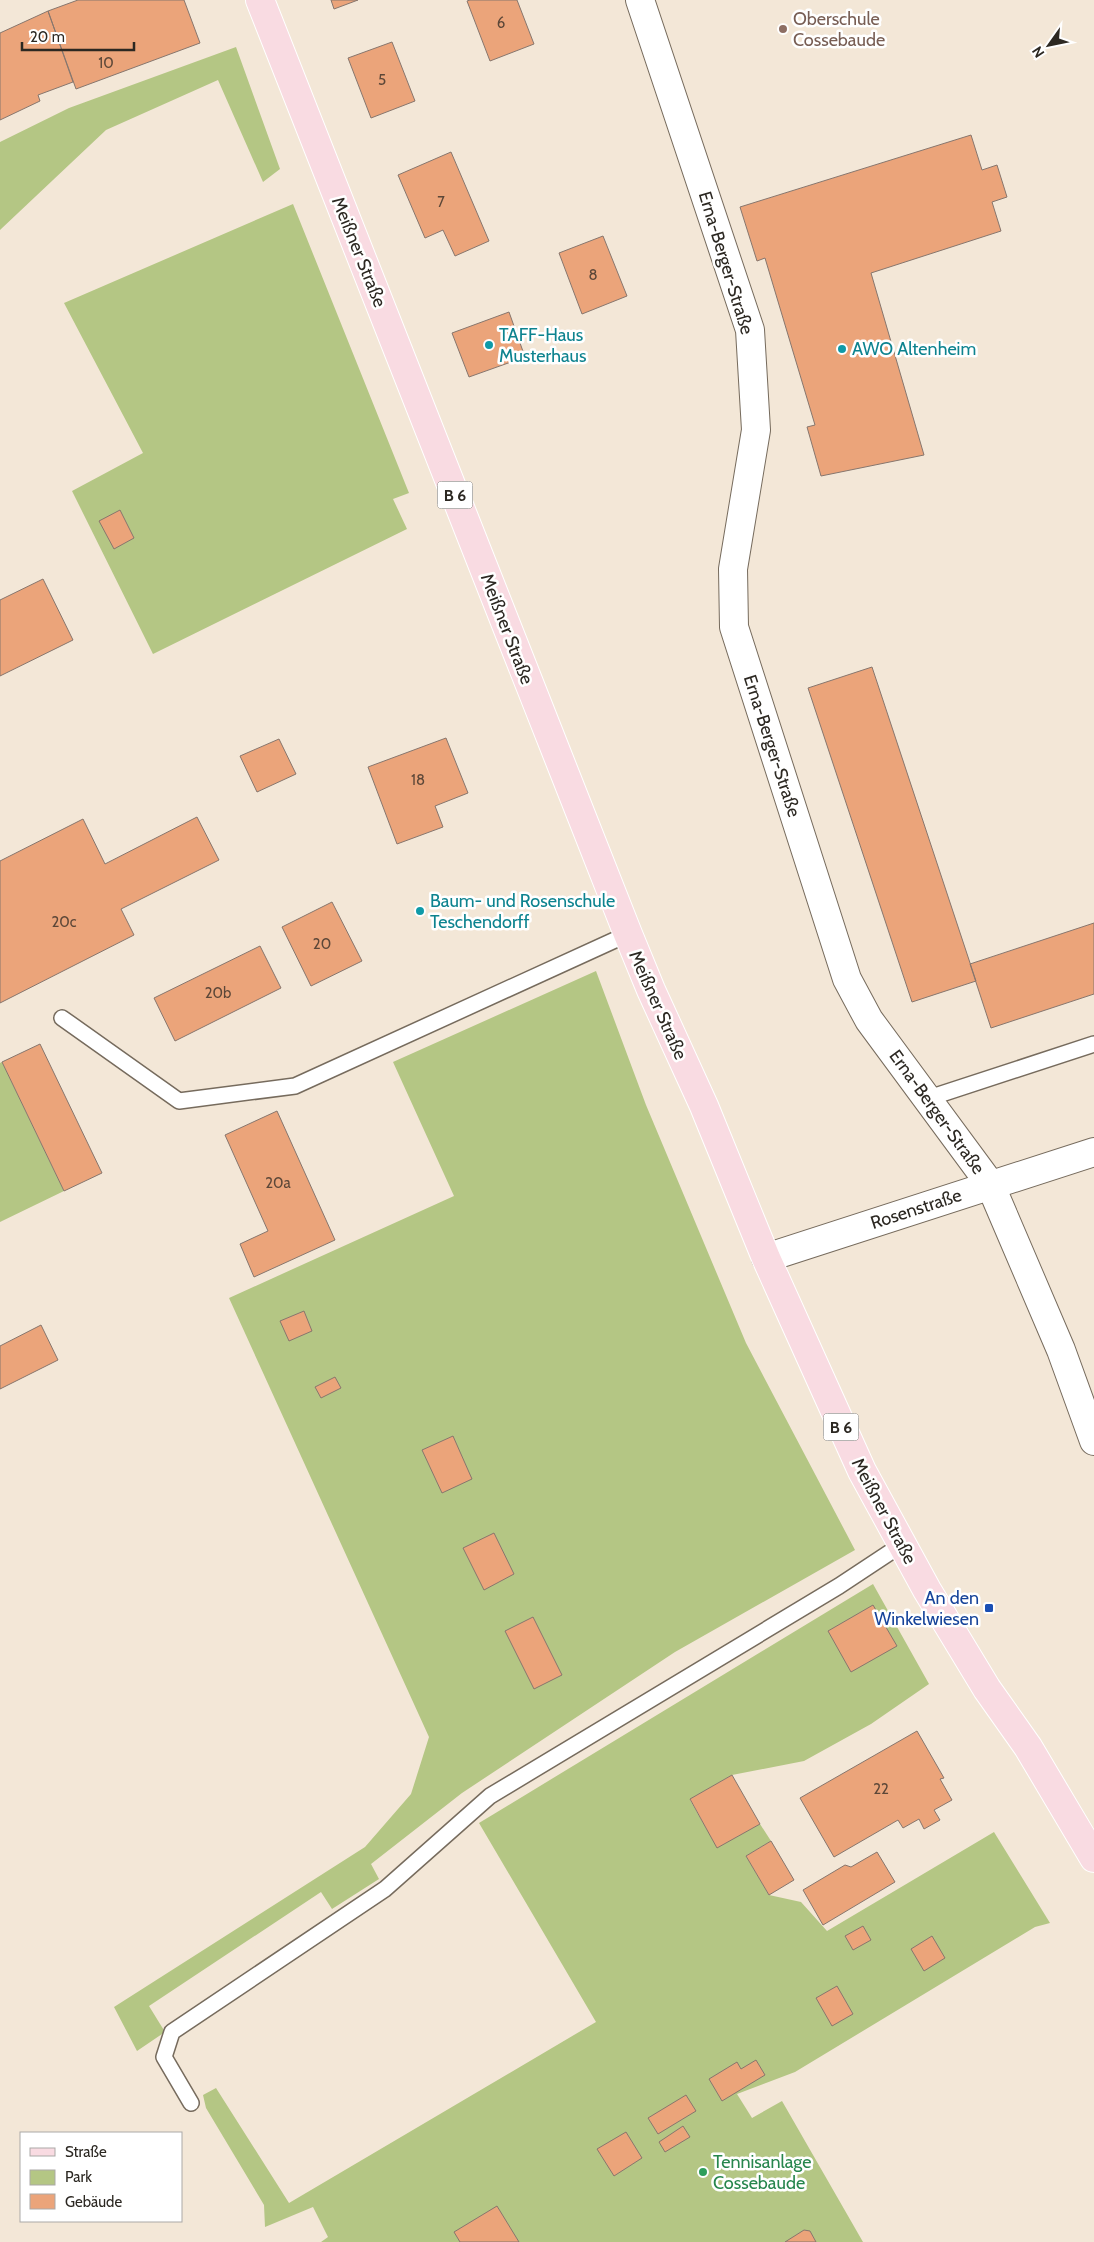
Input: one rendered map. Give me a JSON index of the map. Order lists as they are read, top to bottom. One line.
{"streets":{"main road":["Meißner Straße","B 6"],"street":["Erna-Berger-Straße","Rosenstraße"]},"crossings":[["Meißner Straße","Rosenstraße"],["Erna-Berger-Straße","Rosenstraße"]],"places":{"other":["Oberschule Cossebaude","TAFF-Haus Musterhaus","AWO Altenheim","Baum- und Rosenschule Teschendorff","Tennisanlage Cossebaude"],"transit":["An den Winkelwiesen"]},"house_numbers":["6","10","5","7","8","18","20c","20","20b","20a","22"],"legend":["Straße","Park","Gebäude"],"scale_bar":"20 m","north":"bottom left"}
